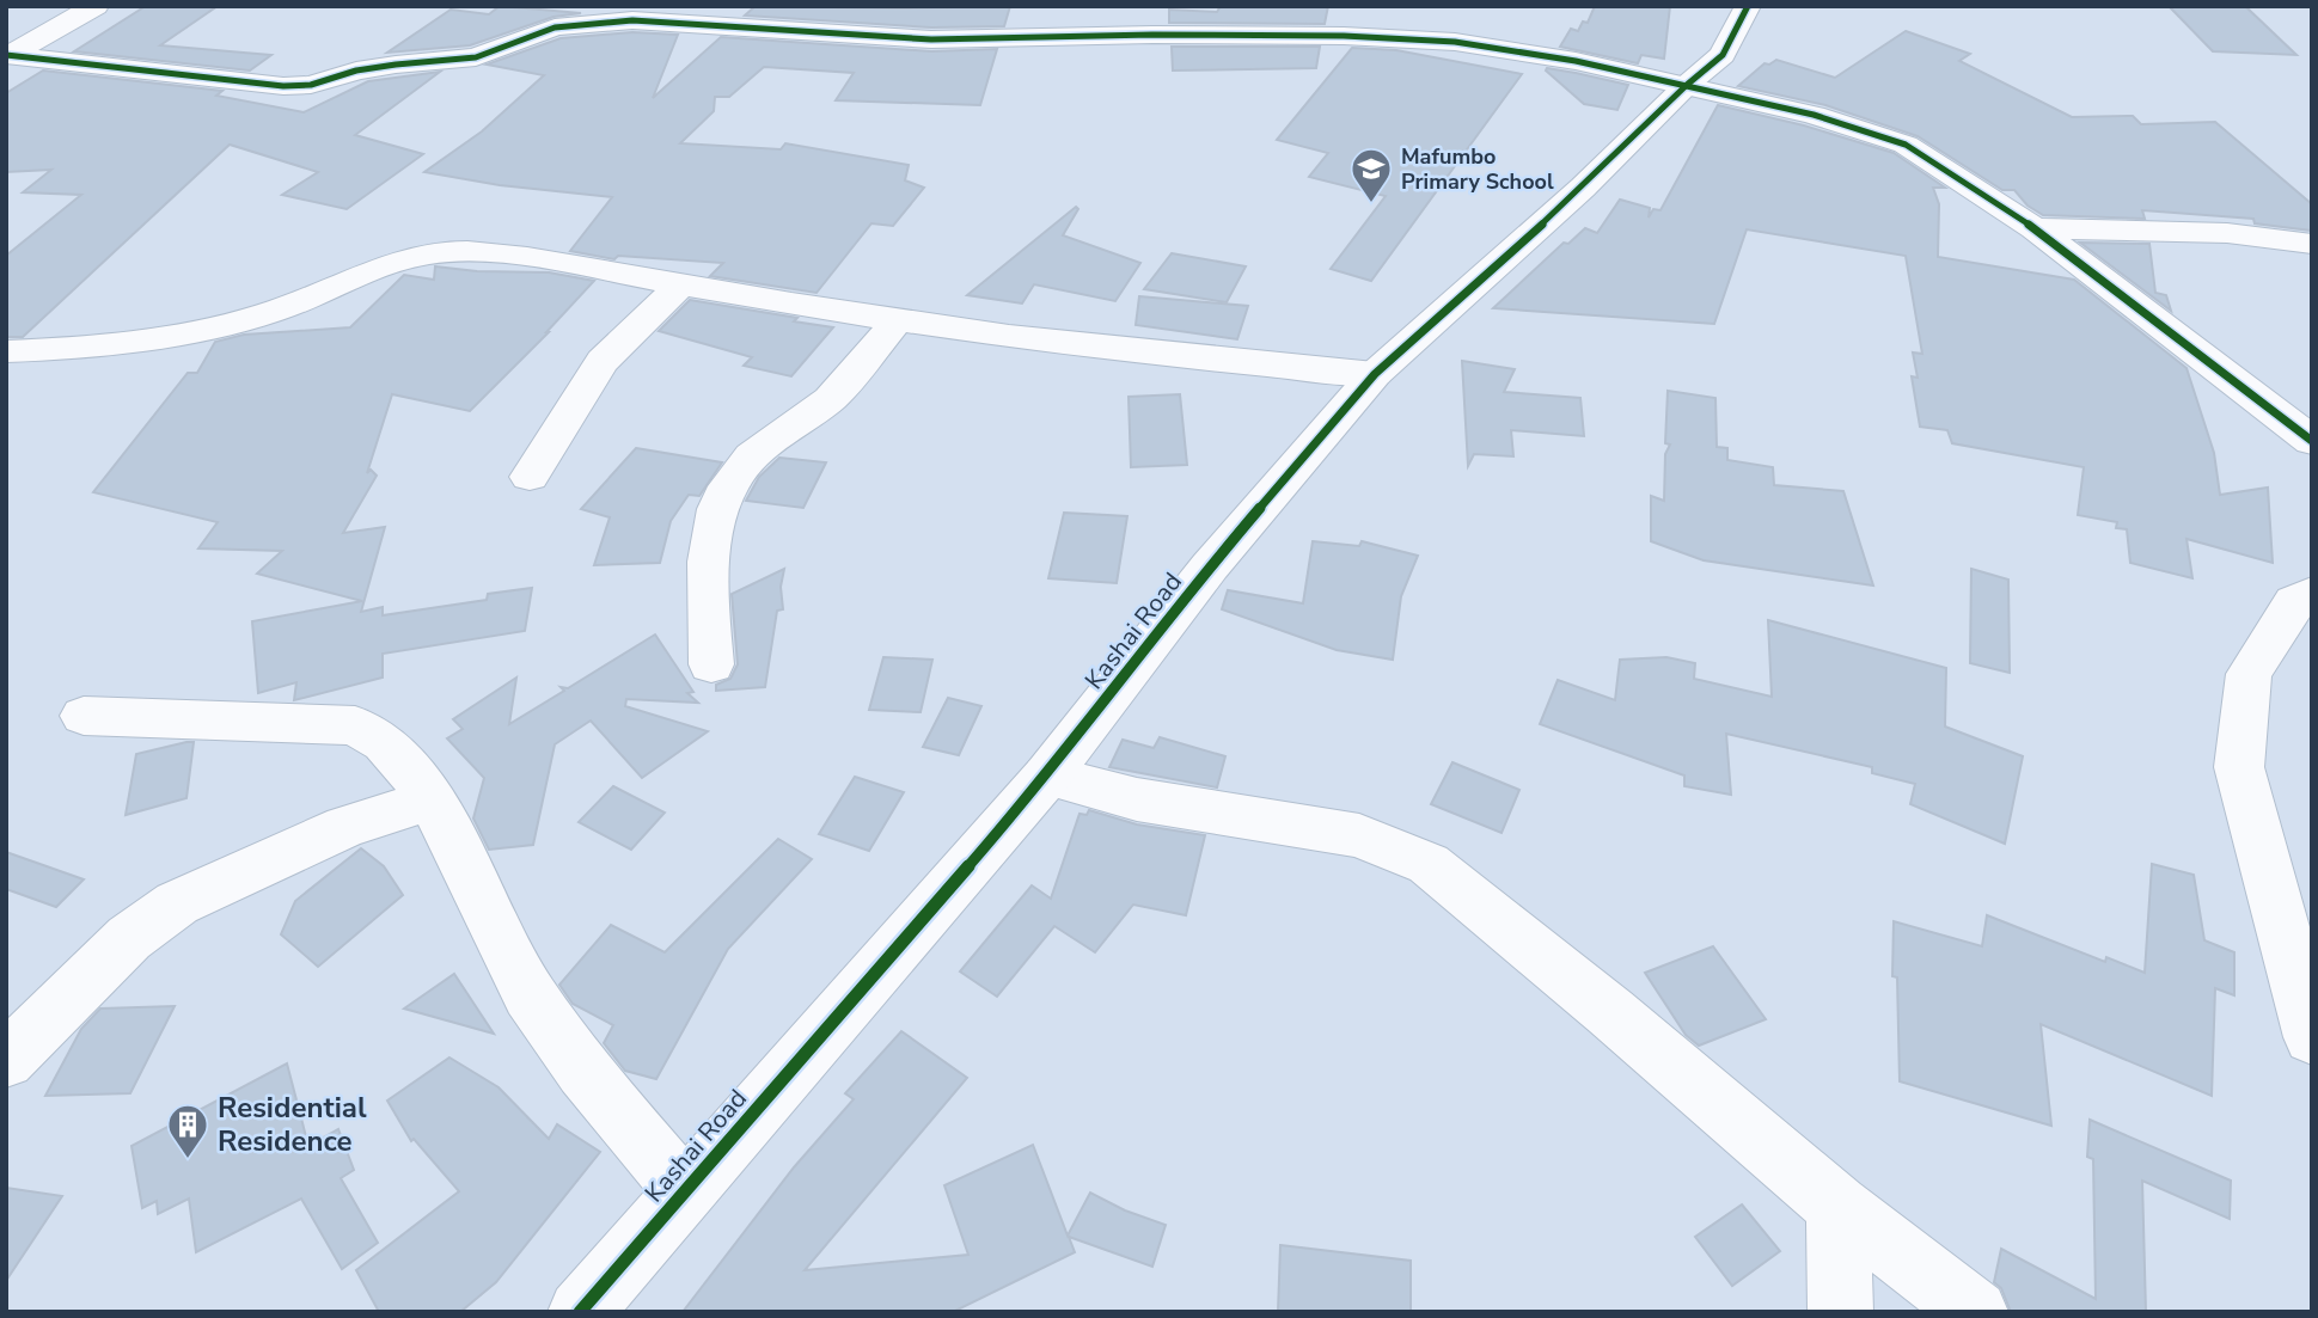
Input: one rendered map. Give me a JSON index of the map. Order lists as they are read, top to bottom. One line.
{"streets":{"street":["Kashai Road"]},"places":{"school or university":["Mafumbo Primary School"],"building":["Residential Residence"]}}
